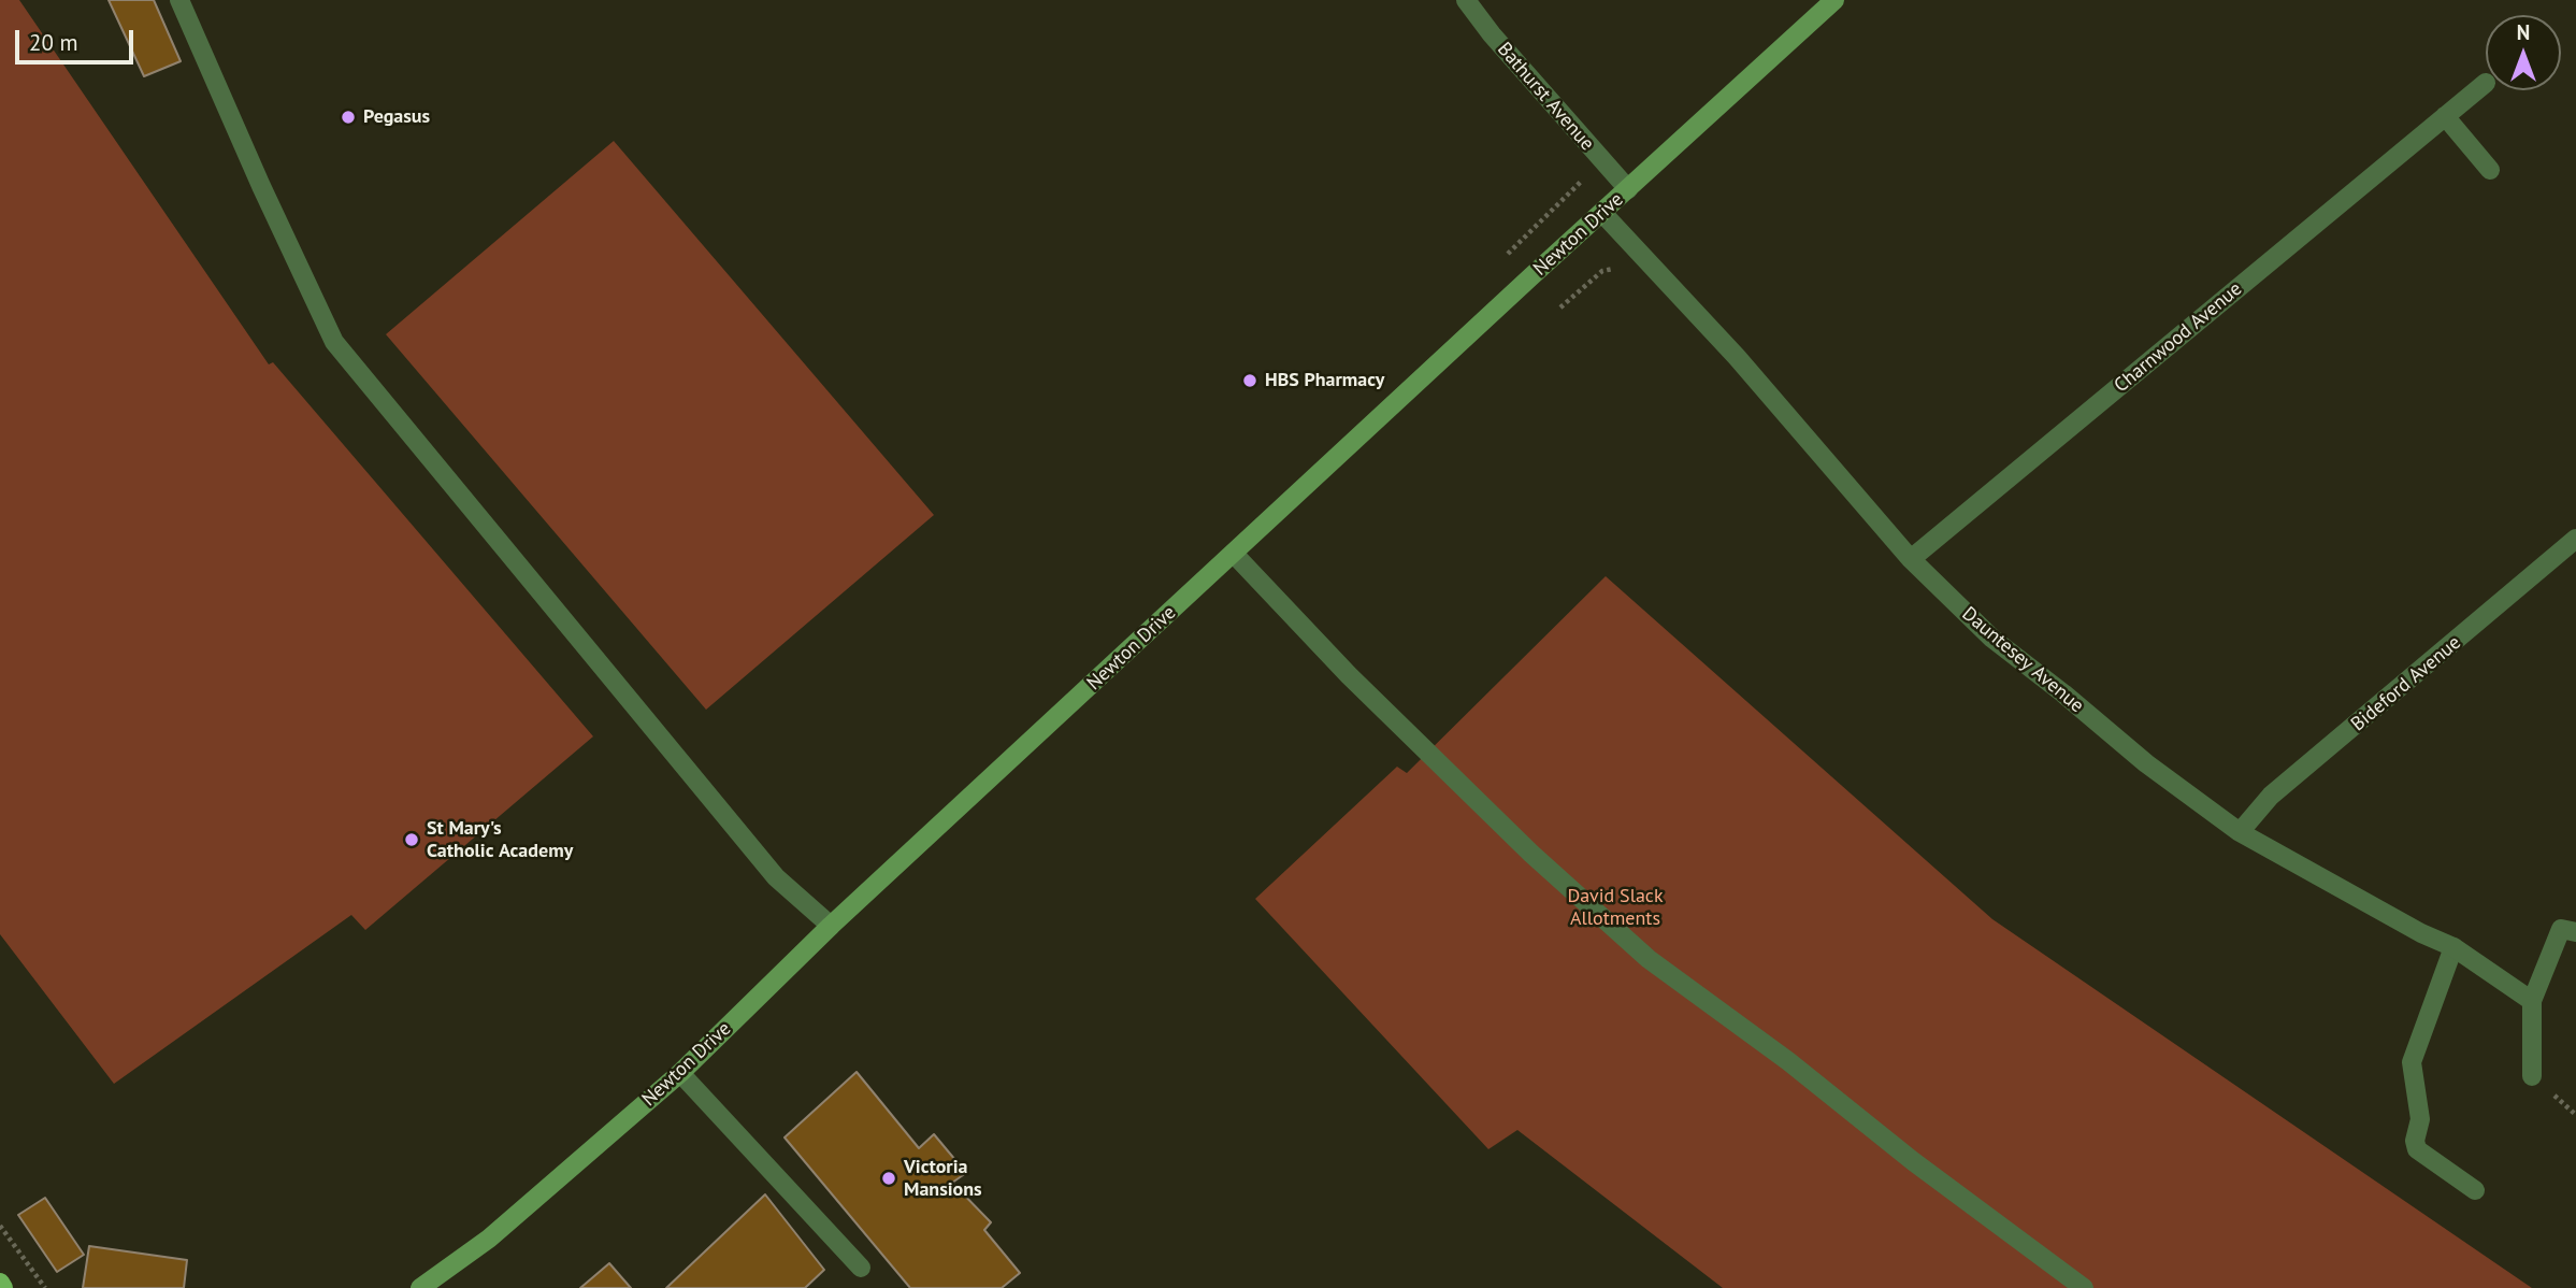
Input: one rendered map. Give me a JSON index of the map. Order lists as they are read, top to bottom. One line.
{"streets":{"main road":["Newton Drive"],"street":["Bathurst Avenue","Charnwood Avenue","Dauntesey Avenue","Bideford Avenue"]},"crossings":[["Bathurst Avenue","Newton Drive"],["Newton Drive","Dauntesey Avenue"],["Charnwood Avenue","Dauntesey Avenue"],["Dauntesey Avenue","Bideford Avenue"]],"parks":["David Slack Allotments"],"places":["Pegasus","HBS Pharmacy","St Mary's Catholic Academy","Victoria Mansions"],"scale_bar":"20 m","north":"top"}
